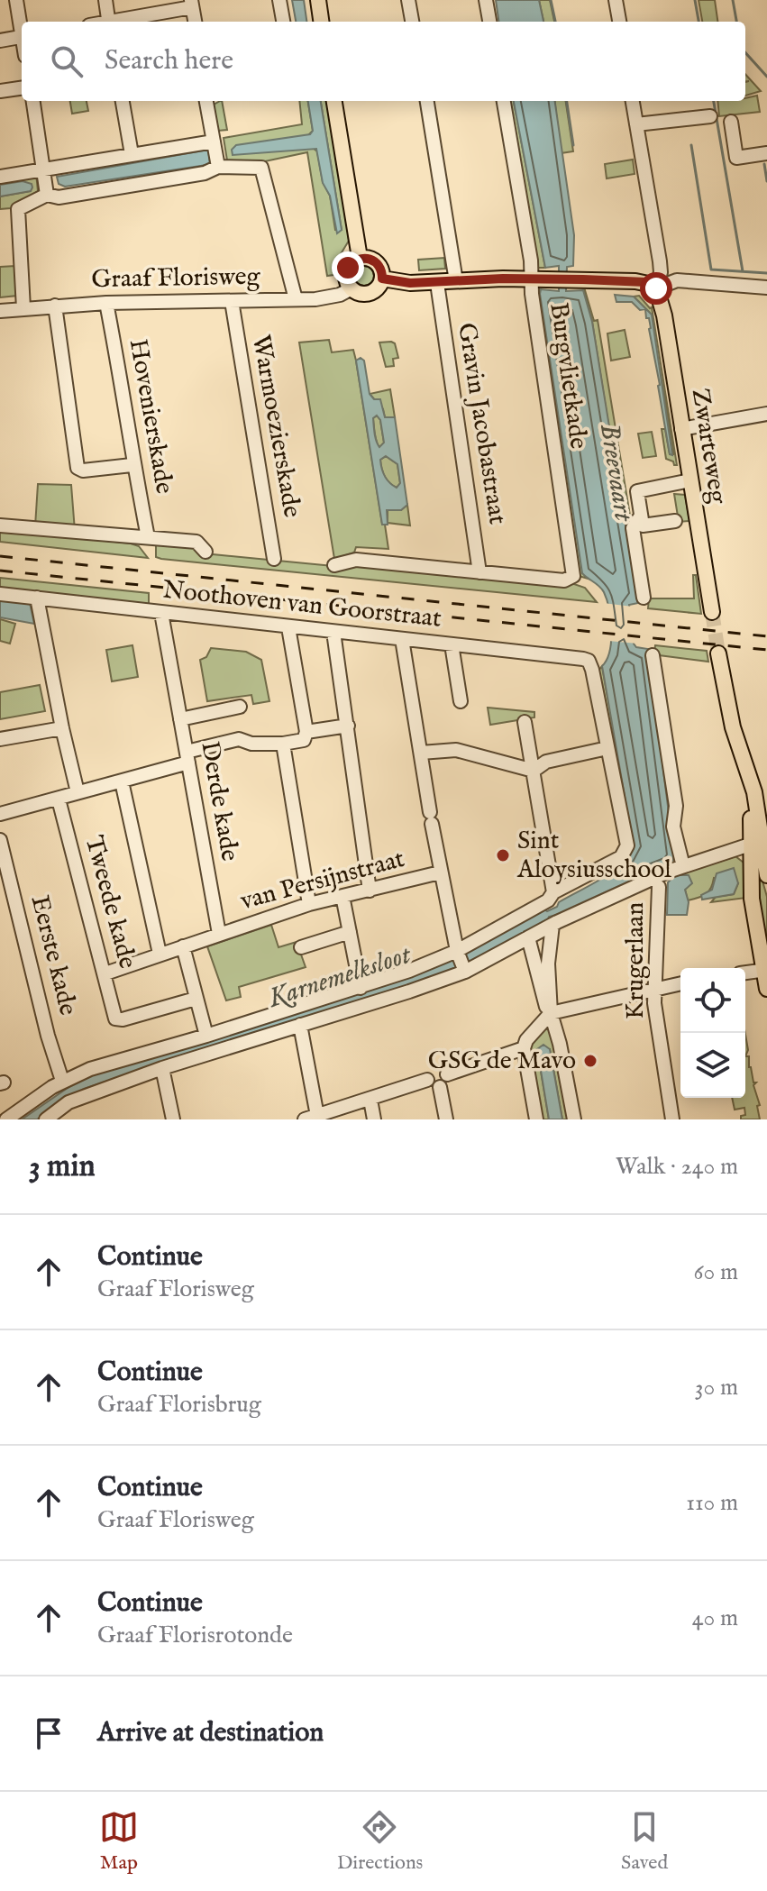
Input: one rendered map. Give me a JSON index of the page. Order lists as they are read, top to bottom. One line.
{"streets":{"main road":["Zwarteweg"],"street":["Graaf Florisweg","Burgvlietkade","Hovenierskade","Gravin Jacobastraat","Warmoezierskade","Noothoven van Goorstraat","Derde kade","van Persijnstraat","Tweede kade","Eerste kade","Krugerlaan"]},"crossings":[["Graaf Florisweg","Hovenierskade"],["Graaf Florisweg","Warmoezierskade"],["Burgvlietkade","Gravin Jacobastraat"],["Noothoven van Goorstraat","Derde kade"],["Derde kade","van Persijnstraat"],["van Persijnstraat","Tweede kade"]],"water":["Breevaart","Karnemelksloot"],"places":["Sint Aloysiusschool","GSG de Mavo"],"page":{"search":"Search here","heading":["3 min","Walk · 240 m"],"list":[["Continue","Graaf Florisweg","60 m"],["Continue","Graaf Florisbrug","30 m"],["Continue","Graaf Florisweg","110 m"],["Continue","Graaf Florisrotonde","40 m"],"Arrive at destination"],"nav":["Map","Directions","Saved"]}}
